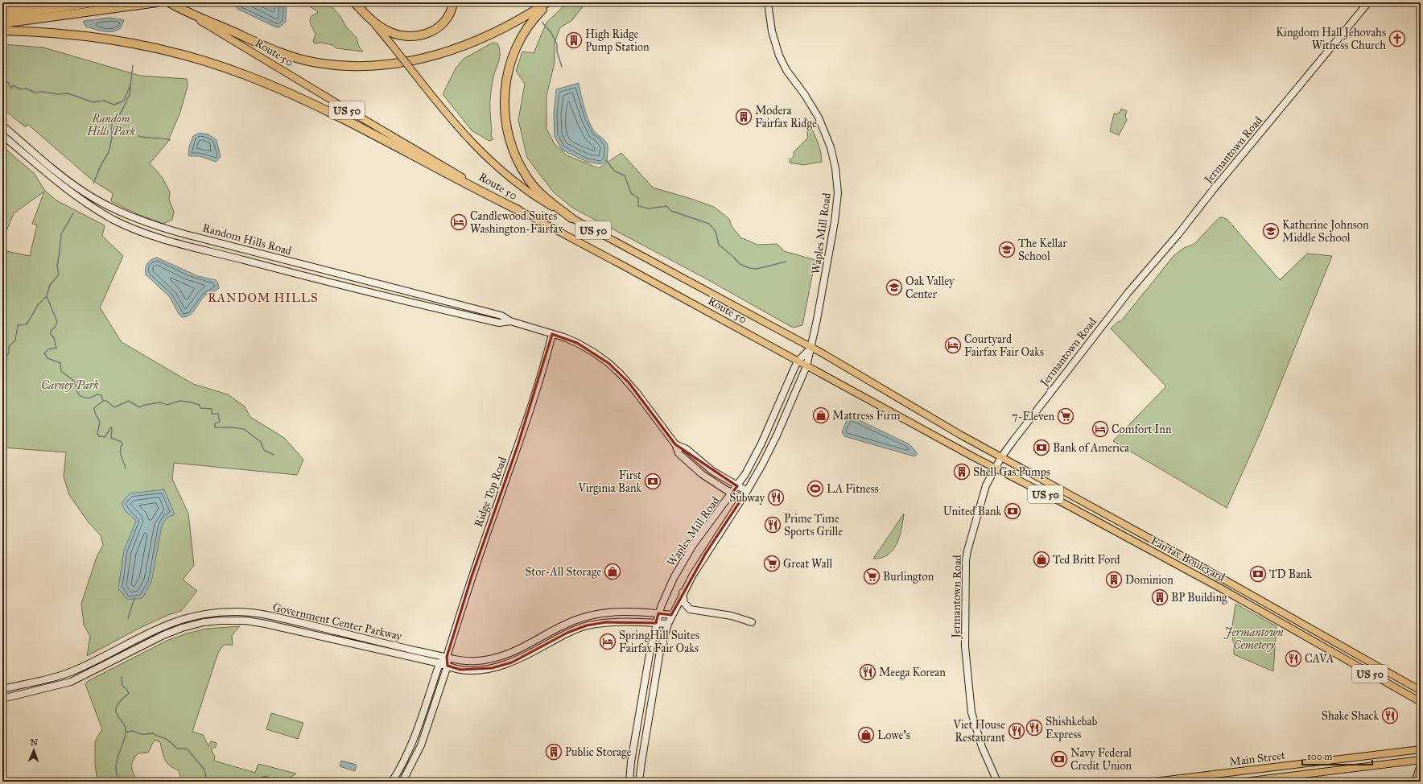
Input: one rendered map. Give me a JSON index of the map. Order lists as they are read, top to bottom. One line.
{"streets":{"highway":["Route 50","US 50"],"main road":["Fairfax Boulevard","Main Street"],"street":["Jermantown Road","Waples Mill Road","Random Hills Road","Ridge Top Road","Government Center Parkway"]},"crossings":[["Route 50","Waples Mill Road"],["Route 50","Fairfax Boulevard"],["Jermantown Road","Fairfax Boulevard"],["Waples Mill Road","Random Hills Road"],["Waples Mill Road","Government Center Parkway"],["Random Hills Road","Ridge Top Road"],["Ridge Top Road","Government Center Parkway"]],"districts":["RANDOM HILLS"],"parks":["Random Hills Park","Carney Park","Jermantown Cemetery"],"places":{"church":["Kingdom Hall Jehovahs Witness Church"],"building":["High Ridge Pump Station","Modera Fairfax Ridge","Shell Gas Pumps","Dominion","BP Building","Public Storage"],"hotel":["Candlewood Suites Washington-Fairfax","Courtyard Fairfax Fair Oaks","Comfort Inn","SpringHill Suites Fairfax Fair Oaks"],"school or university":["Katherine Johnson Middle School","The Kellar School","Oak Valley Center"],"shop":["Mattress Firm","Ted Britt Ford","Stor-All Storage","Lowe's"],"supermarket":["7-Eleven","Great Wall","Burlington"],"bank":["Bank of America","First Virginia Bank","United Bank","TD Bank","Navy Federal Credit Union"],"sports":["LA Fitness"],"restaurant":["Subway","Prime Time Sports Grille","CAVA","Meega Korean","Shake Shack","Shishkebab Express","Viet House Restaurant"]},"scale_bar":"100 m","north":"top"}
